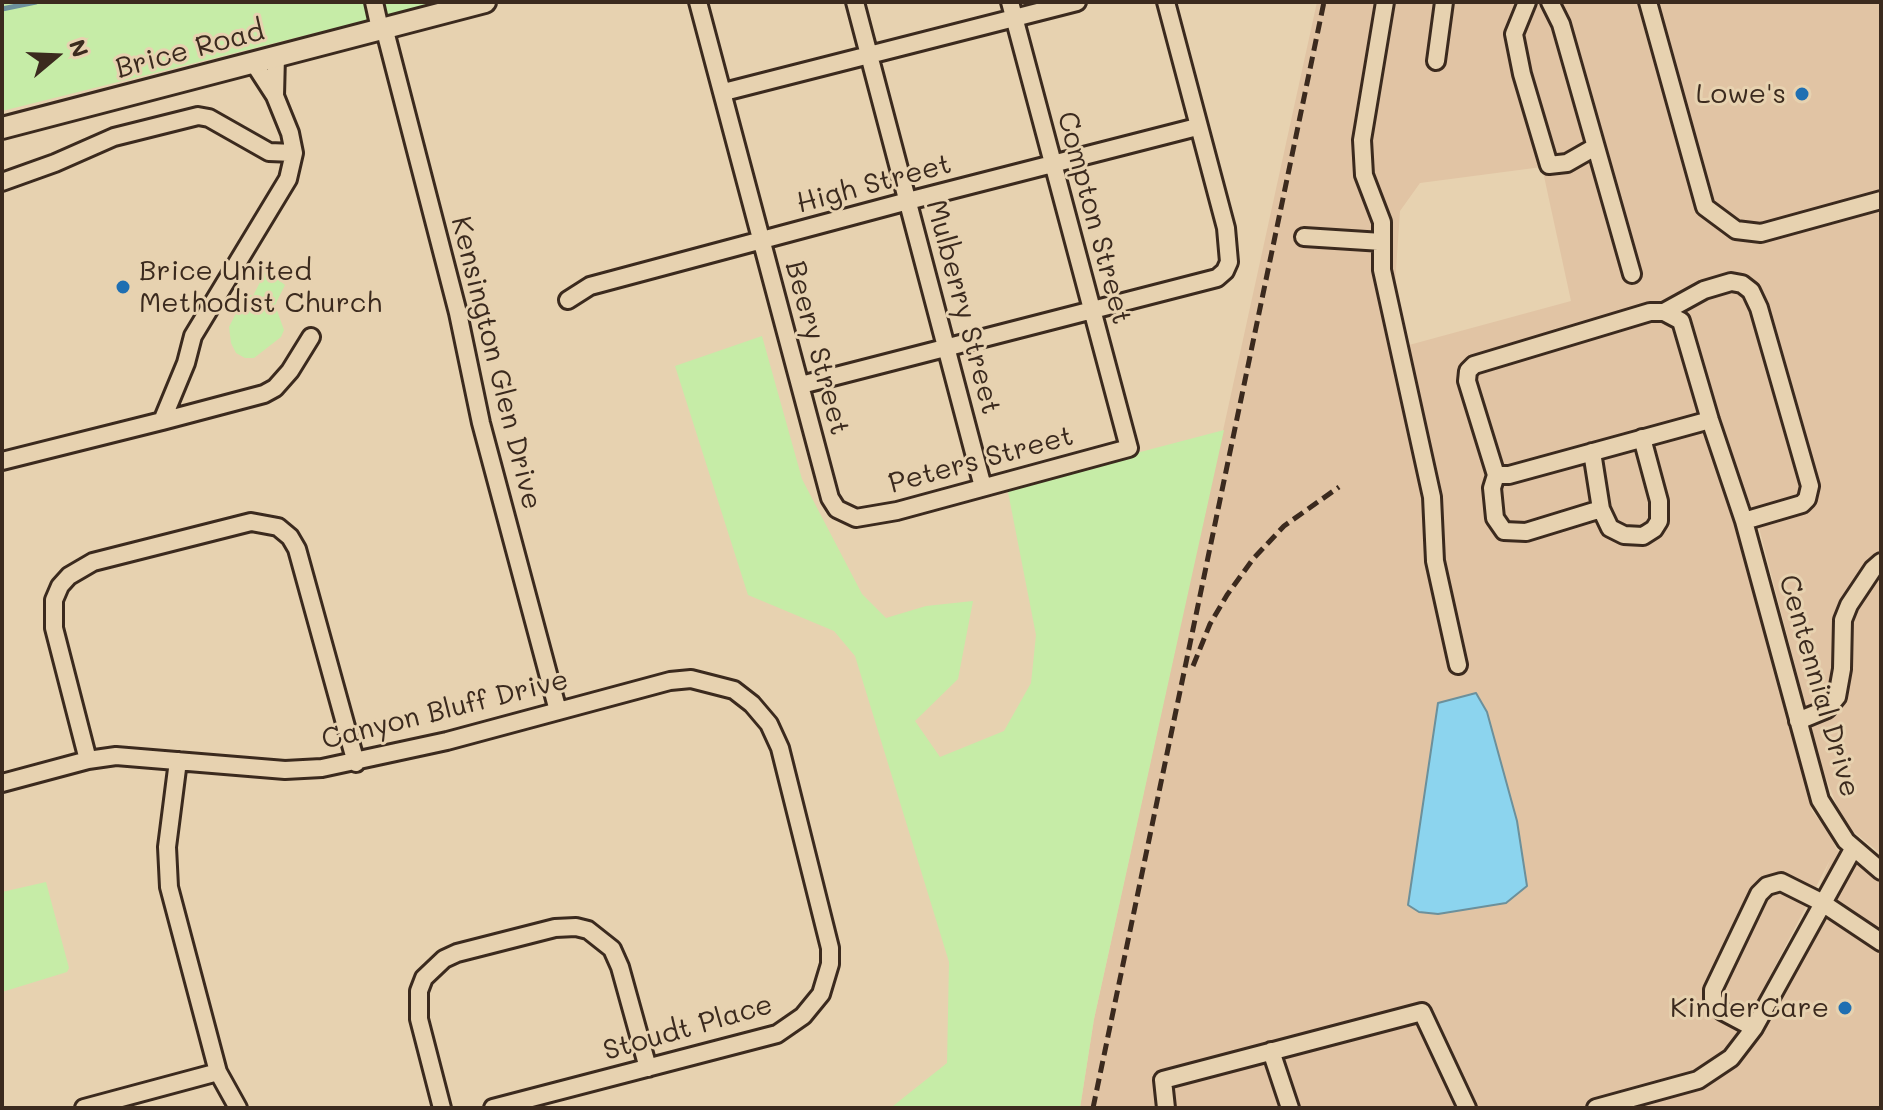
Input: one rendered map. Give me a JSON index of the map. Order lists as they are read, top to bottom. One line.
{"streets":{"main road":["Brice Road"],"street":["High Street","Compton Street","Mulberry Street","Beery Street","Kensington Glen Drive","Peters Street","Centennial Drive","Canyon Bluff Drive","Stoudt Place"]},"crossings":[["Brice Road","Kensington Glen Drive"],["High Street","Compton Street"],["High Street","Mulberry Street"],["High Street","Beery Street"],["Compton Street","Peters Street"],["Mulberry Street","Peters Street"],["Beery Street","Peters Street"],["Kensington Glen Drive","Canyon Bluff Drive"],["Canyon Bluff Drive","Stoudt Place"]],"places":["Lowe's","Brice United Methodist Church","KinderCare"],"north":"right"}
